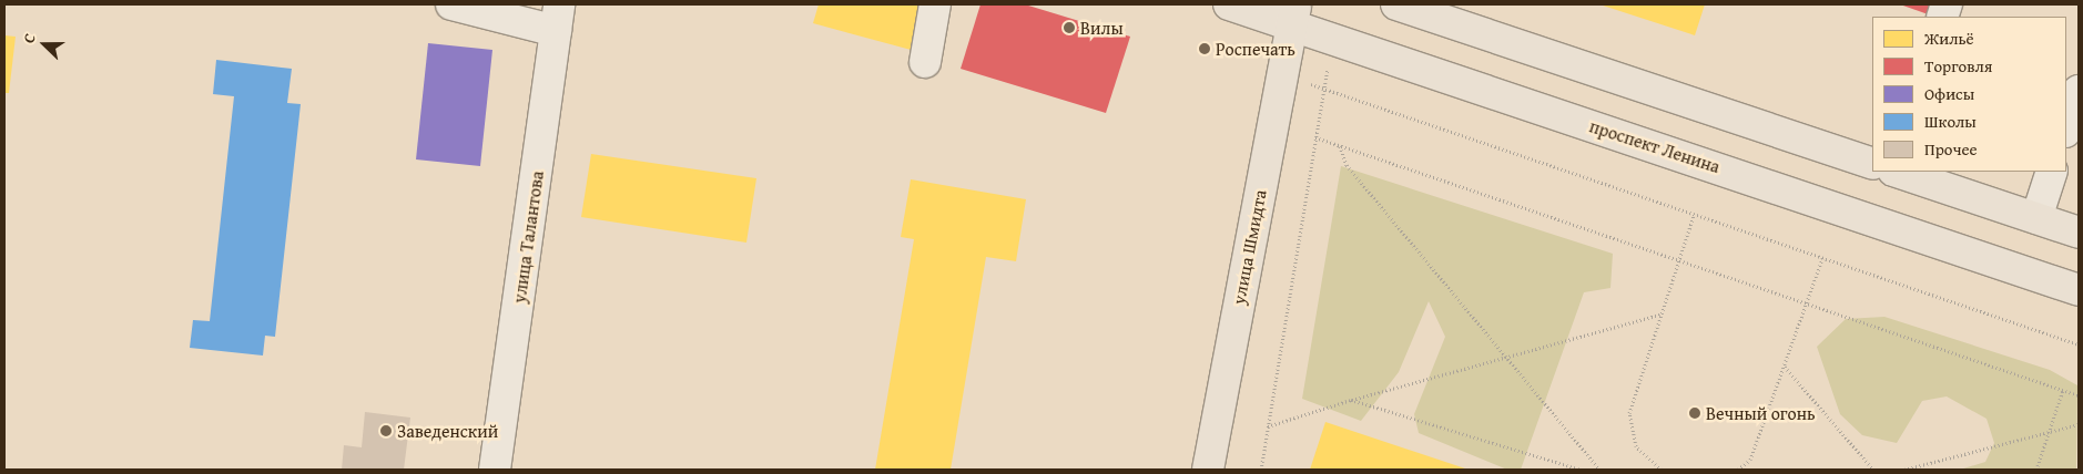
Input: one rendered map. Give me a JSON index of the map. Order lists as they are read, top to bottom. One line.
{"streets":{"main road":["проспект Ленина","улица Шмидта"],"street":["улица Талантова"]},"crossings":[["проспект Ленина","улица Шмидта"]],"places":["Вилы","Роспечать","Вечный огонь","Заведенский"],"legend":["Жильё","Торговля","Офисы","Школы","Прочее"],"north":"left"}
